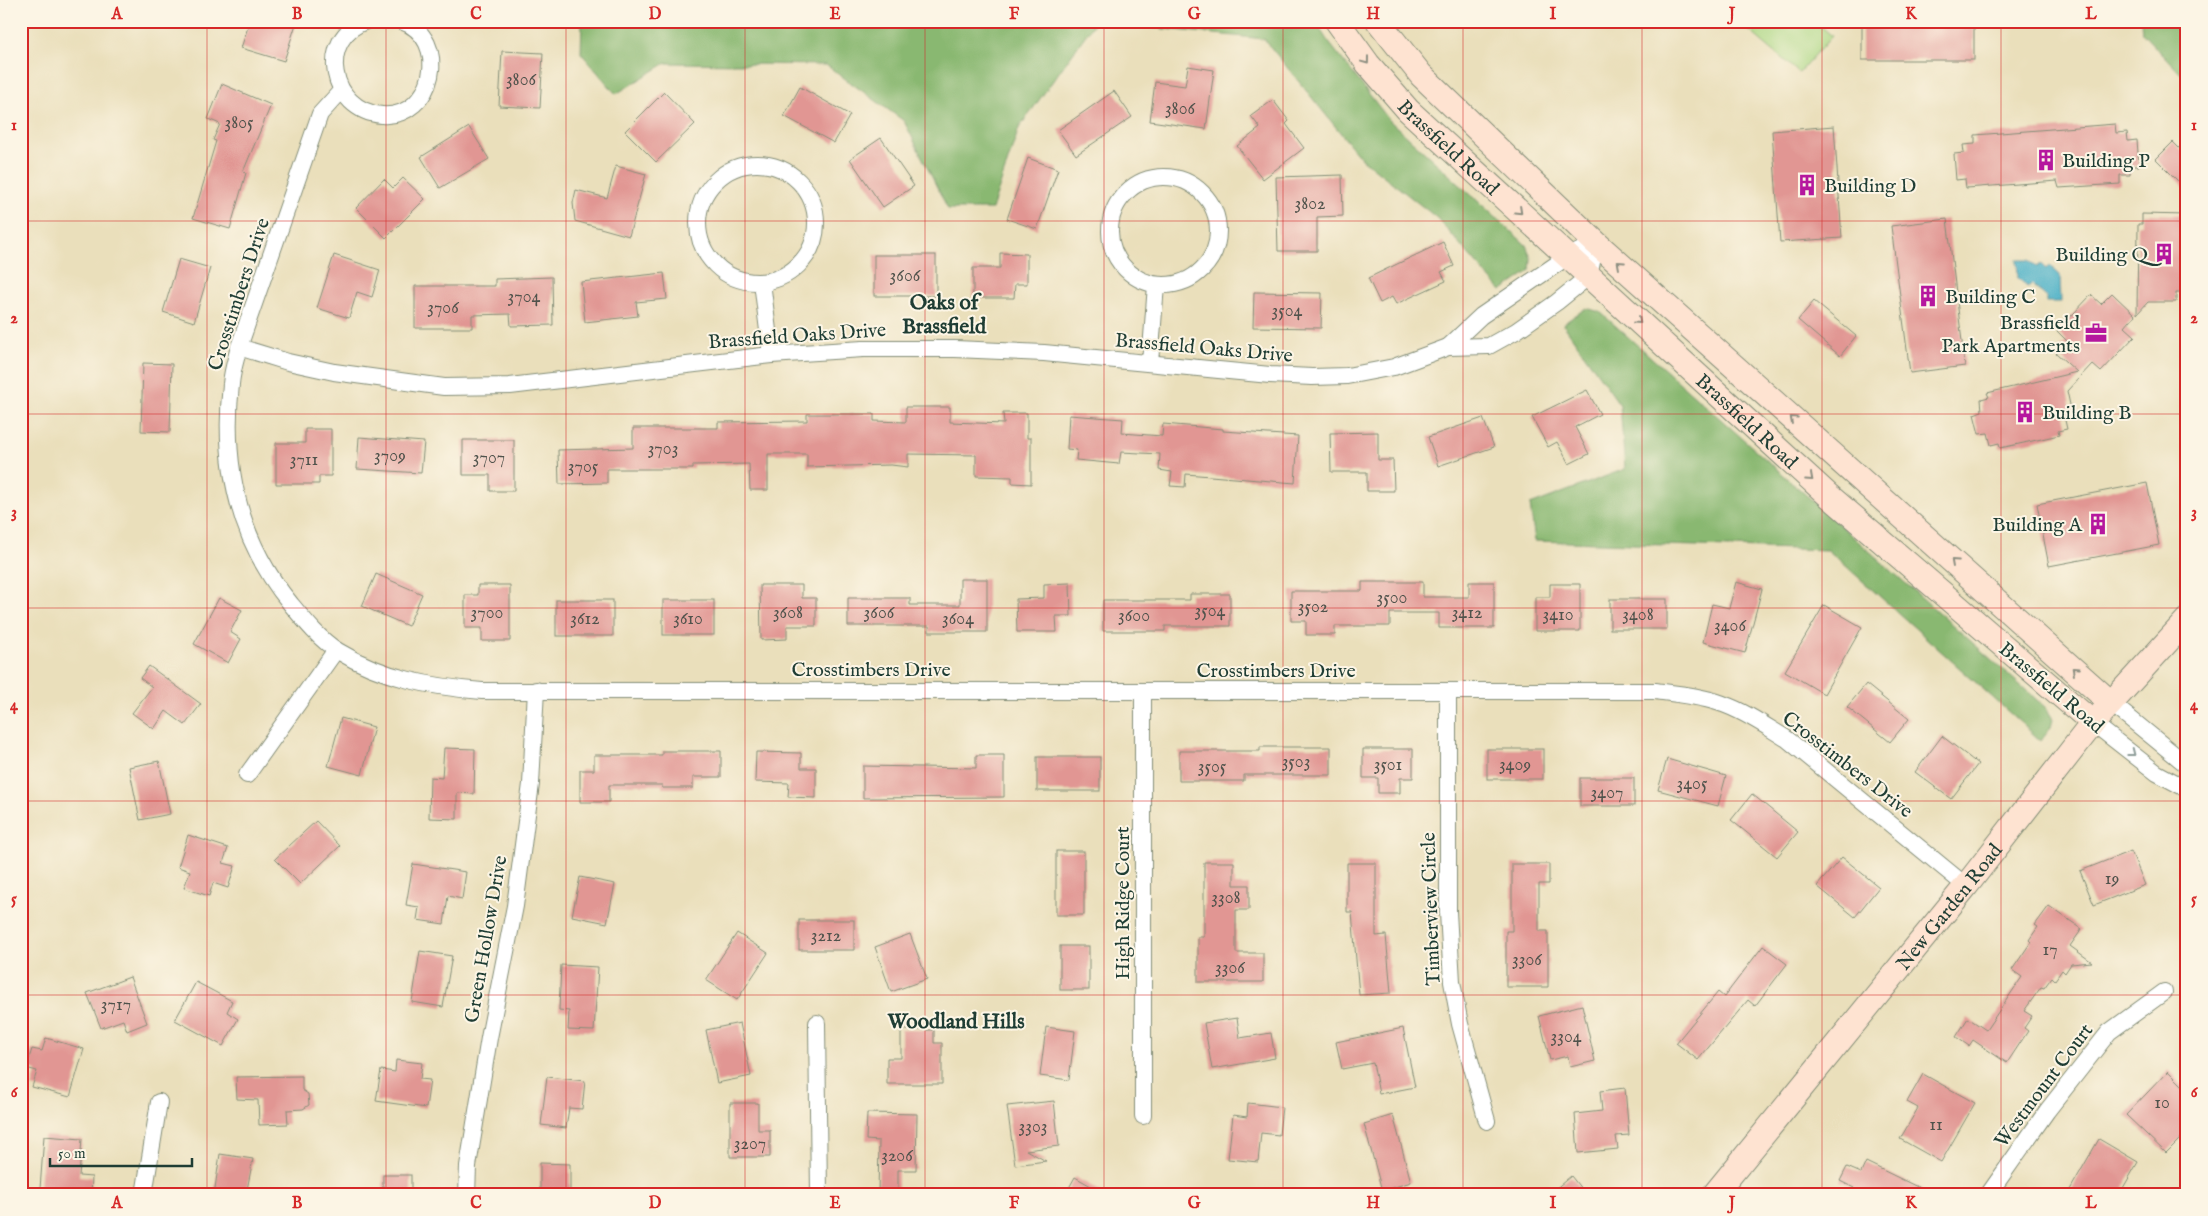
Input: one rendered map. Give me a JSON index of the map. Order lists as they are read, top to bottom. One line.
{"streets":{"street":["Brassfield Road","Crosstimbers Drive","Brassfield Oaks Drive","High Ridge Court","New Garden Road","Timberview Circle","Green Hollow Drive","Westmount Court"]},"crossings":[["Brassfield Road","Brassfield Oaks Drive"],["Brassfield Road","New Garden Road"],["Crosstimbers Drive","Brassfield Oaks Drive"],["Crosstimbers Drive","High Ridge Court"],["Crosstimbers Drive","New Garden Road"],["Crosstimbers Drive","Timberview Circle"],["Crosstimbers Drive","Green Hollow Drive"]],"districts":["Oaks of Brassfield","Woodland Hills"],"places":{"building":["Building P","Building D","Building Q","Building C","Building B","Building A"],"office":["Brassfield Park Apartments"]},"house_numbers":["3806","3806","3805","3802","3606","3704","3706","3504","3703","3709","3707","3711","3705","3500","3502","3504","3700","3608","3606","3412","3410","3408","3600","3612","3610","3604","3406","3503","3501","3409","3505","3405","3407","19","3308","3212","17","3306","3306","3717","3304","10","11","3303","3207","3206"],"scale_bar":"50 m","grid":{"columns":["A","B","C","D","E","F","G","H","I","J","K","L"],"rows":["1","2","3","4","5","6"]}}
